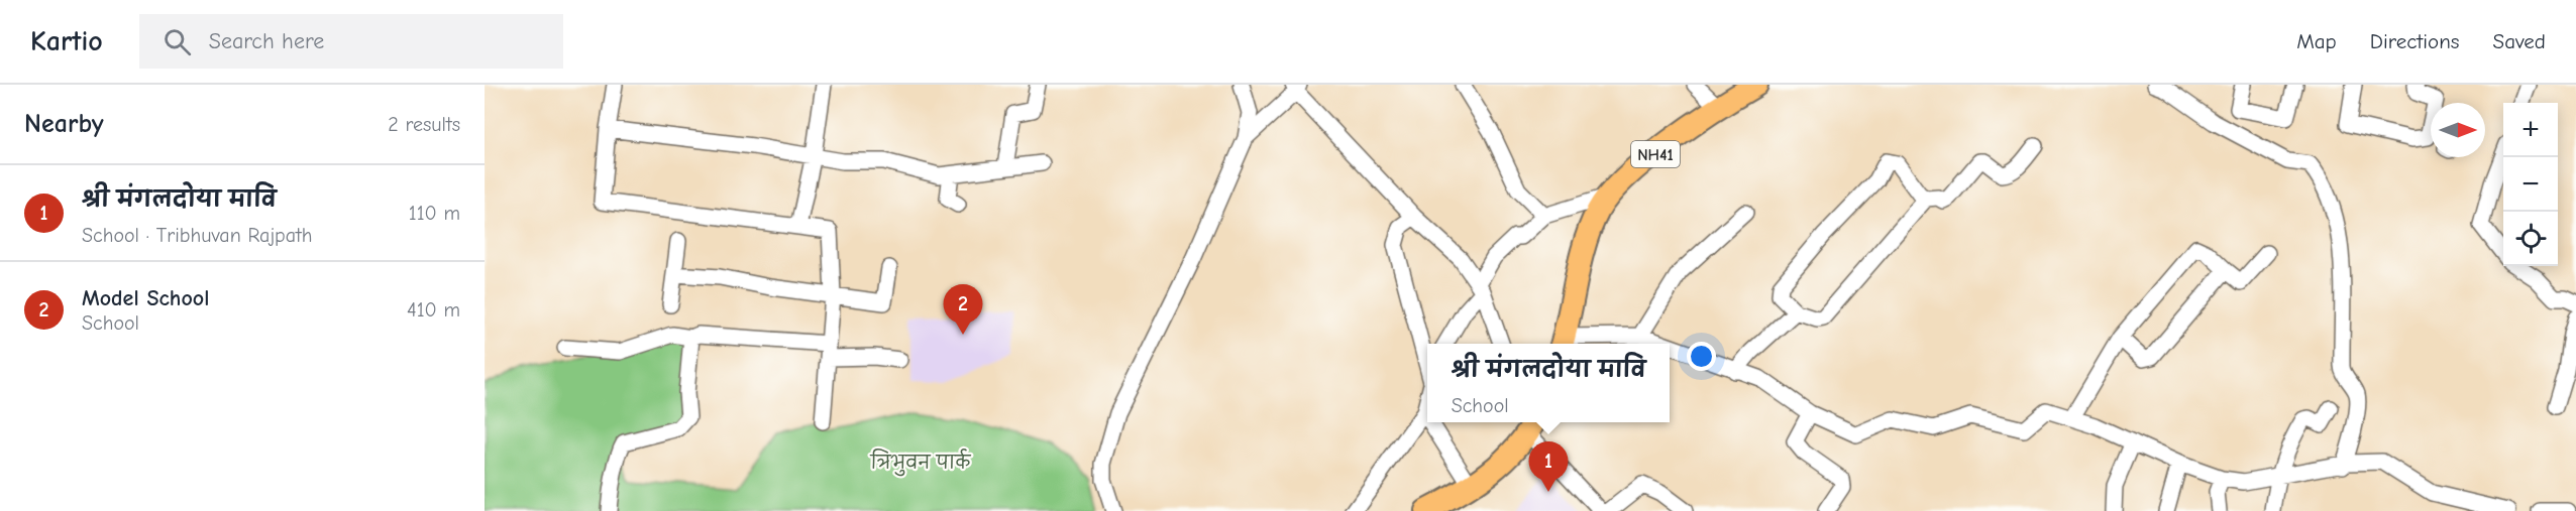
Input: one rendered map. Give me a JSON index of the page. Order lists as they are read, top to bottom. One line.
{"streets":{"highway":["NH41"]},"parks":["त्रिभुवन पार्क"],"north":"right","page":{"header":"Kartio","search":"Search here","nav":["Map","Directions","Saved"],"heading":["Nearby","2 results"],"map_buttons":["+","−"],"list":[{"mark":"1","name":"श्री मंगलदोया मावि","note":"School · Tribhuvan Rajpath","value":"110 m"},{"mark":"2","name":"Model School","note":"School","value":"410 m"}],"pins":["2","1"],"popup":["श्री मंगलदोया मावि","School"]}}
